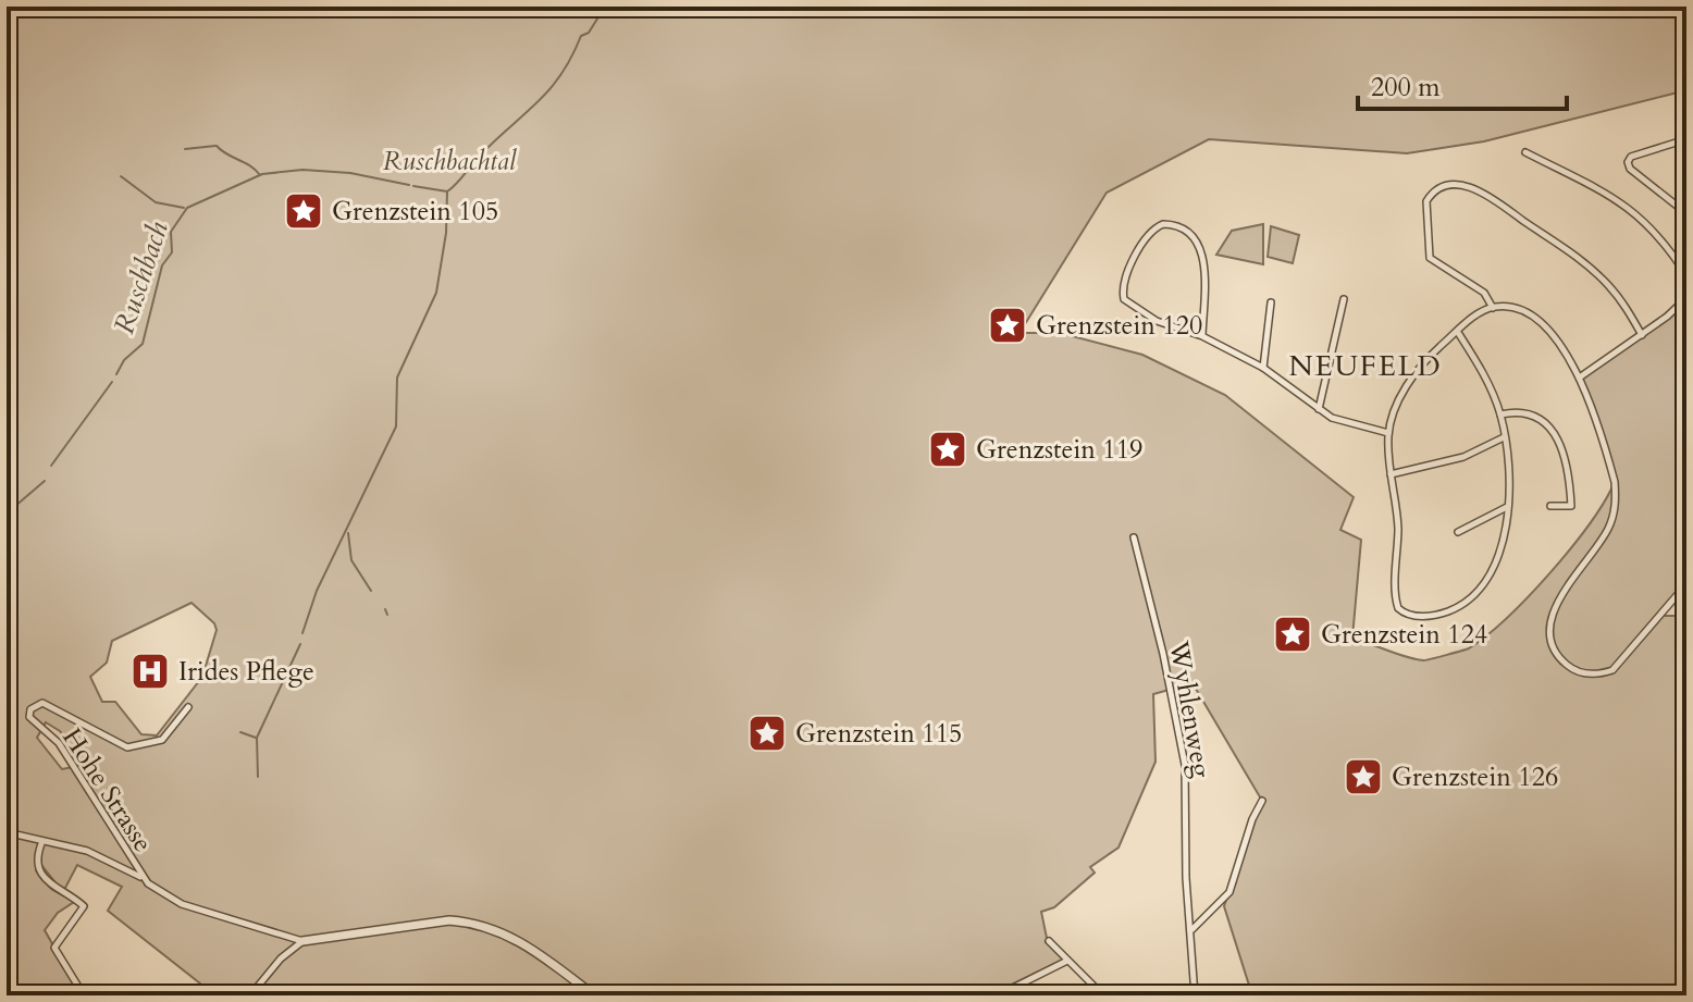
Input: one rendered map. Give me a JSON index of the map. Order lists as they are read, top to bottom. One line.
{"streets":{"street":["Wyhlenweg","Hohe Strasse"]},"districts":["NEUFELD"],"water":["Ruschbach"],"parks":["Ruschbachtal"],"places":{"place":["Grenzstein 105","Grenzstein 120","Grenzstein 119","Grenzstein 124","Grenzstein 115","Grenzstein 126"],"hospital":["Irides Pflege"]},"scale_bar":"200 m"}
